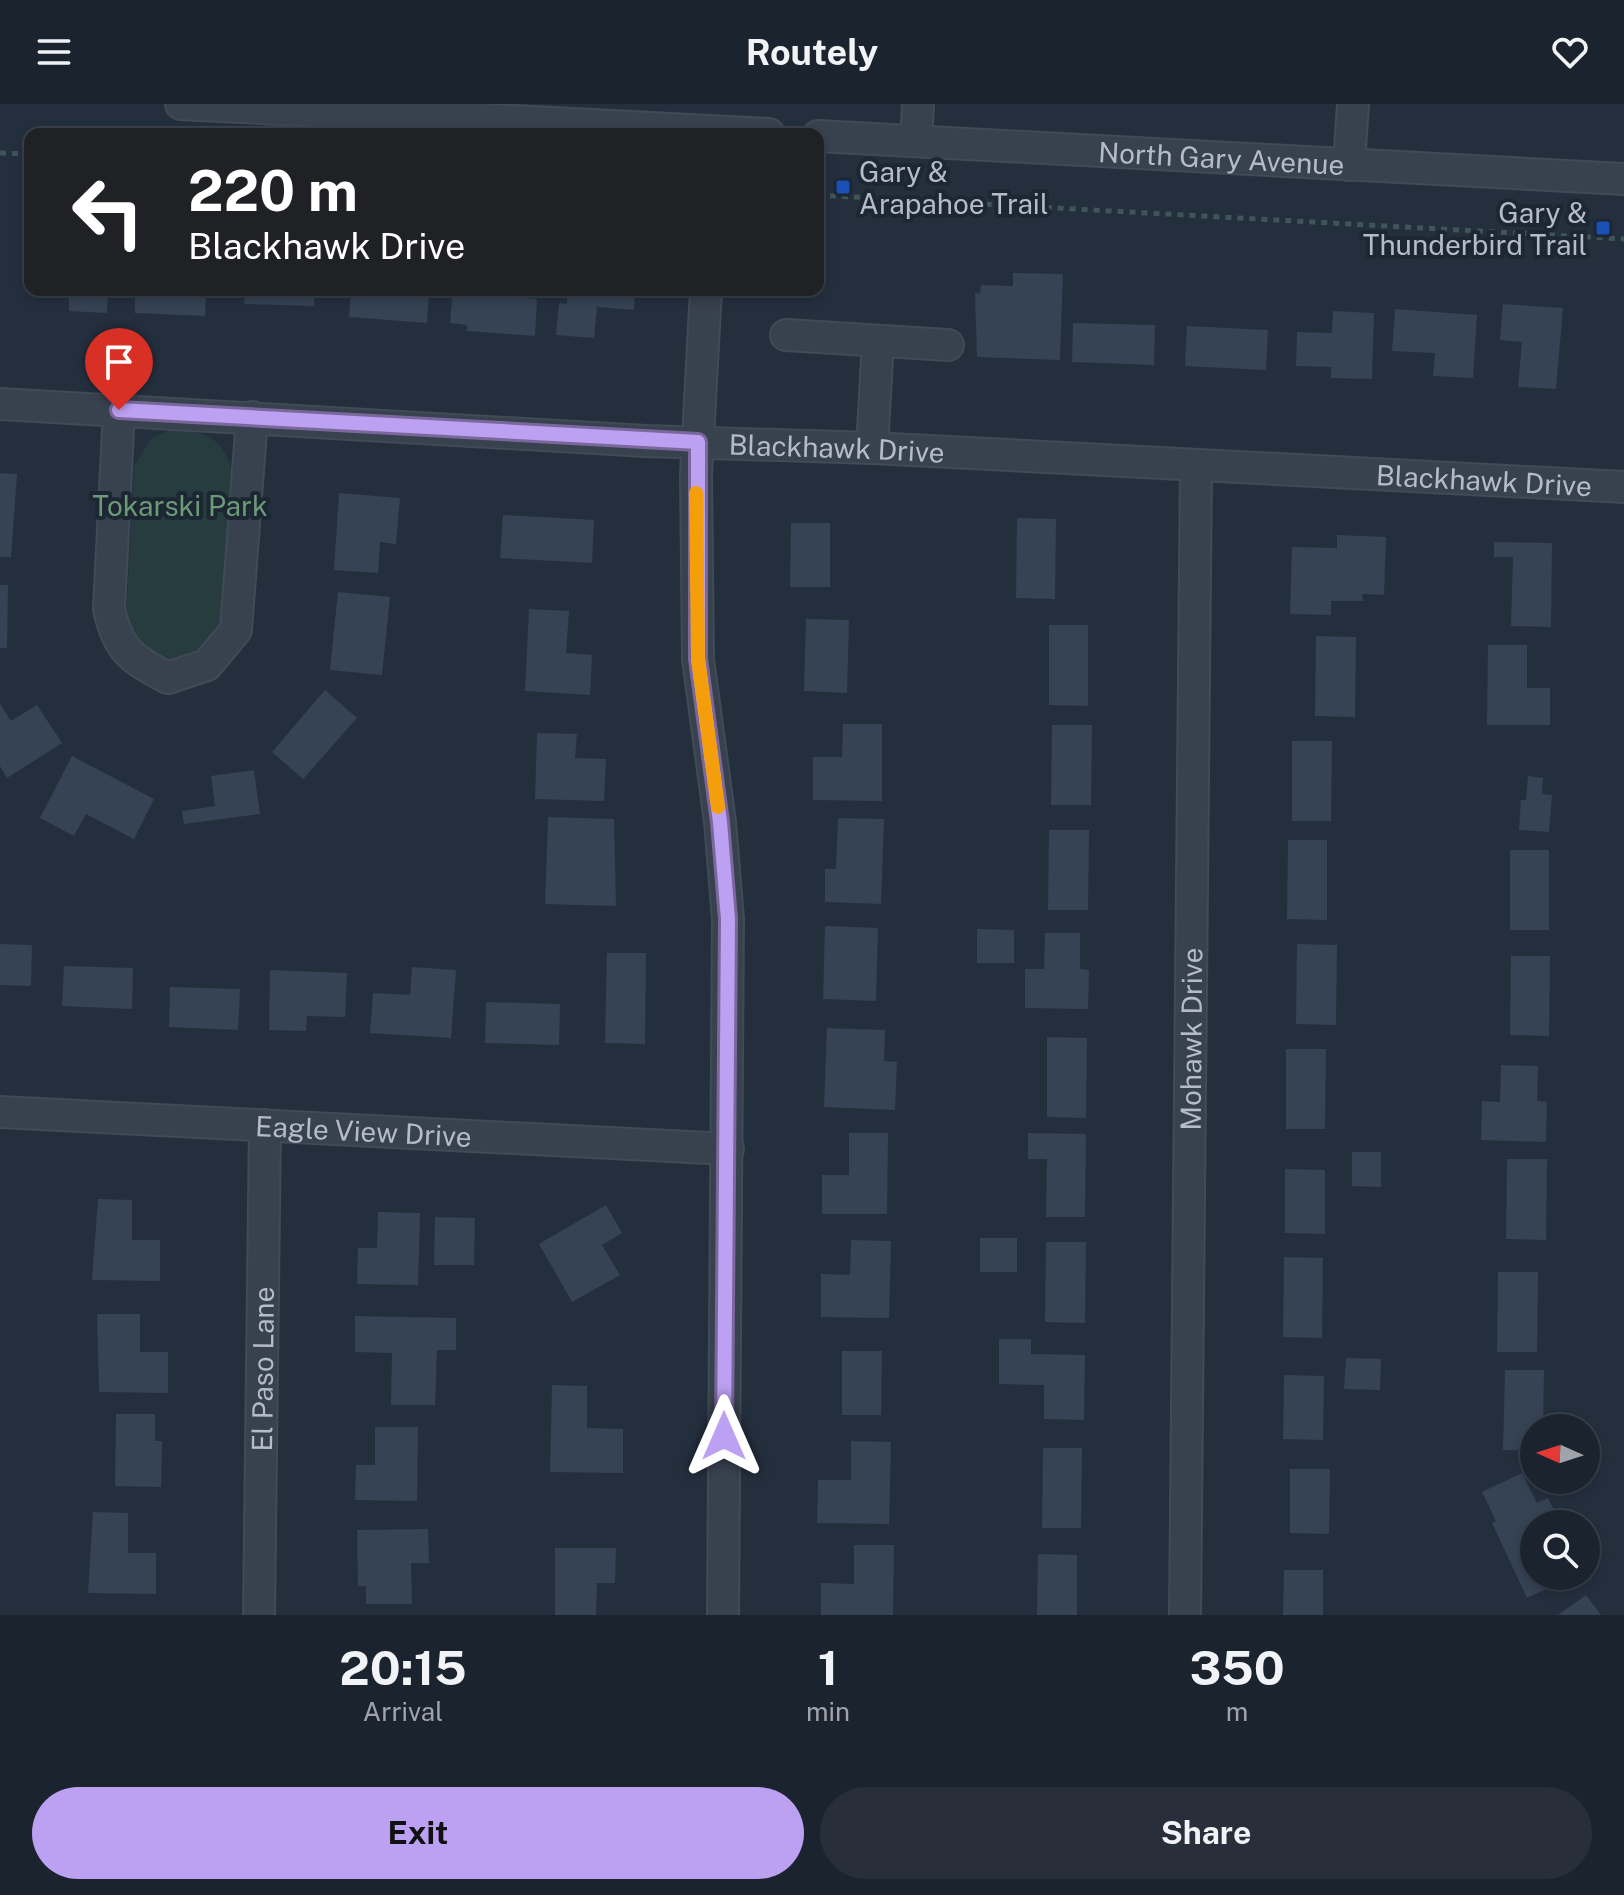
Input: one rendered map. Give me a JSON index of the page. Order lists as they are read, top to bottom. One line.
{"streets":{"street":["North Gary Avenue","Blackhawk Drive","Mohawk Drive","Eagle View Drive","El Paso Lane"]},"crossings":[["Blackhawk Drive","Mohawk Drive"],["Eagle View Drive","El Paso Lane"]],"parks":["Tokarski Park"],"places":{"transit":["Gary & Arapahoe Trail","Gary & Thunderbird Trail"]},"north":"left","page":{"header":"Routely","turn":["220 m","Blackhawk Drive"],"eta":["20:15","Arrival","1","min","350","m"],"buttons":["Exit","Share"]}}
